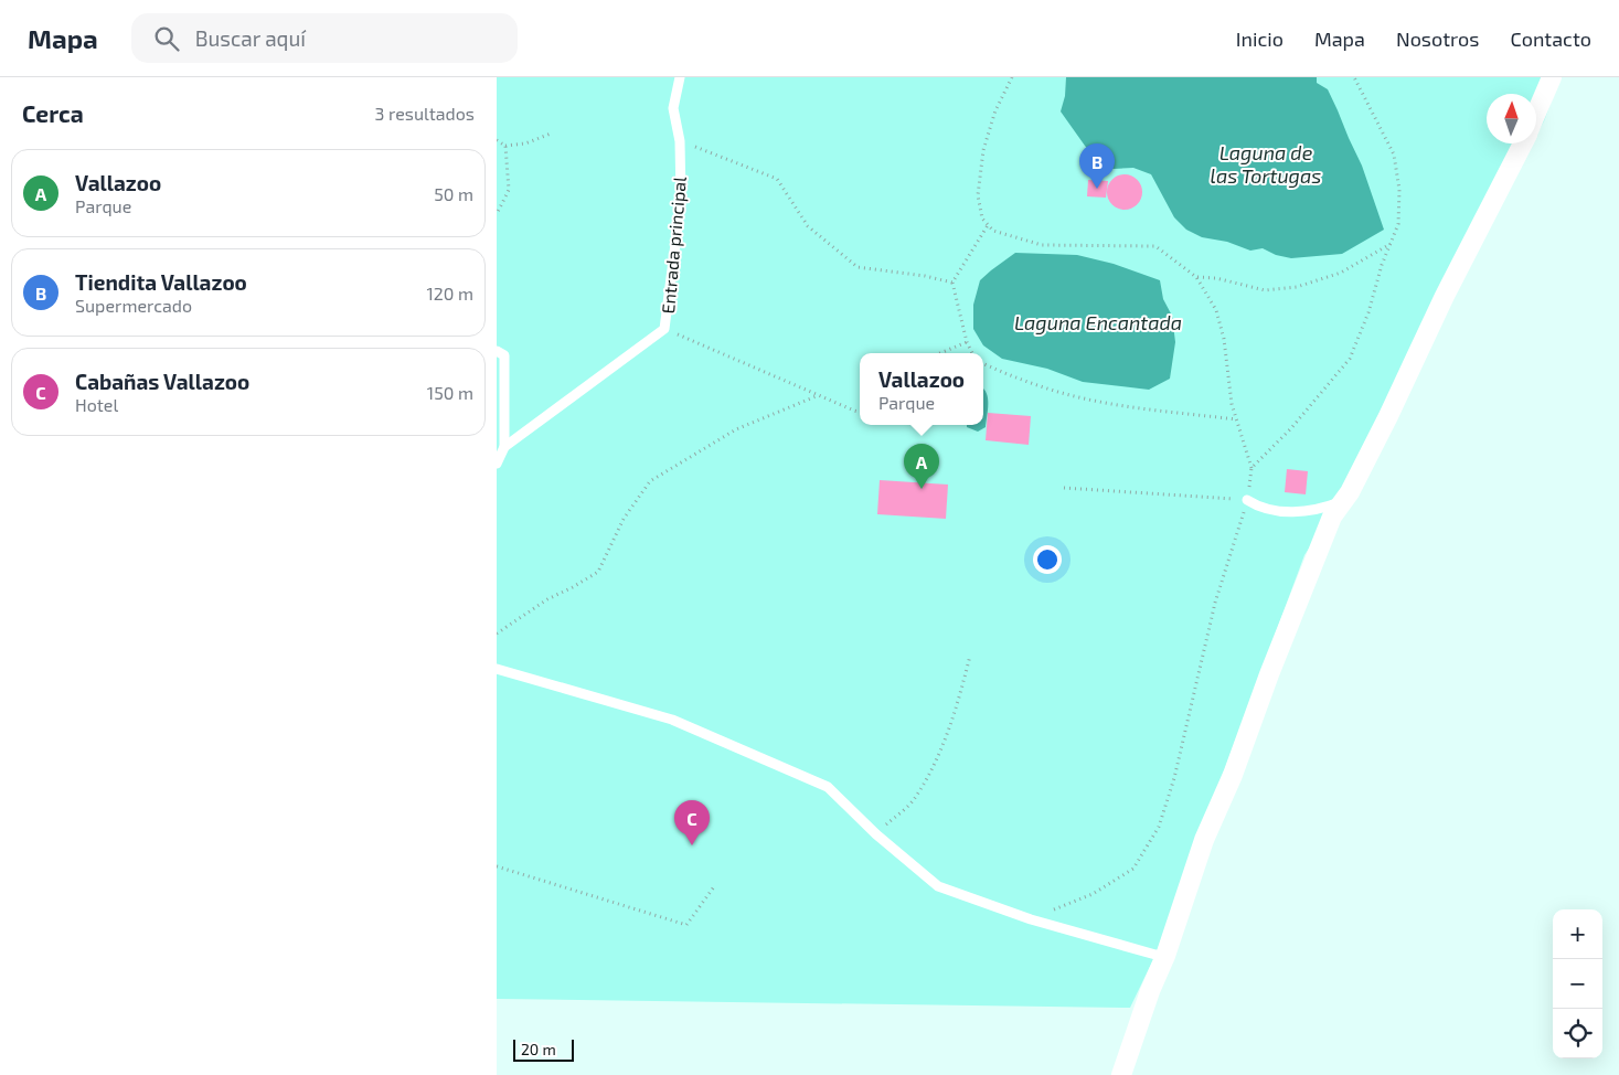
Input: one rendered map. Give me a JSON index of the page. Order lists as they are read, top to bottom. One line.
{"streets":{"lane":["Entrada principal"]},"water":["Laguna de las Tortugas","Laguna Encantada"],"scale_bar":"20 m","north":"top","page":{"header":"Mapa","search":"Buscar aquí","nav":["Inicio","Mapa","Nosotros","Contacto"],"heading":["Cerca","3 resultados"],"pins":["B","A","C"],"list":[{"mark":"A","name":"Vallazoo","note":"Parque","value":"50 m"},{"mark":"B","name":"Tiendita Vallazoo","note":"Supermercado","value":"120 m"},{"mark":"C","name":"Cabañas Vallazoo","note":"Hotel","value":"150 m"}],"popup":["Vallazoo","Parque"],"map_buttons":["+","−"],"scale":"20 m"}}
